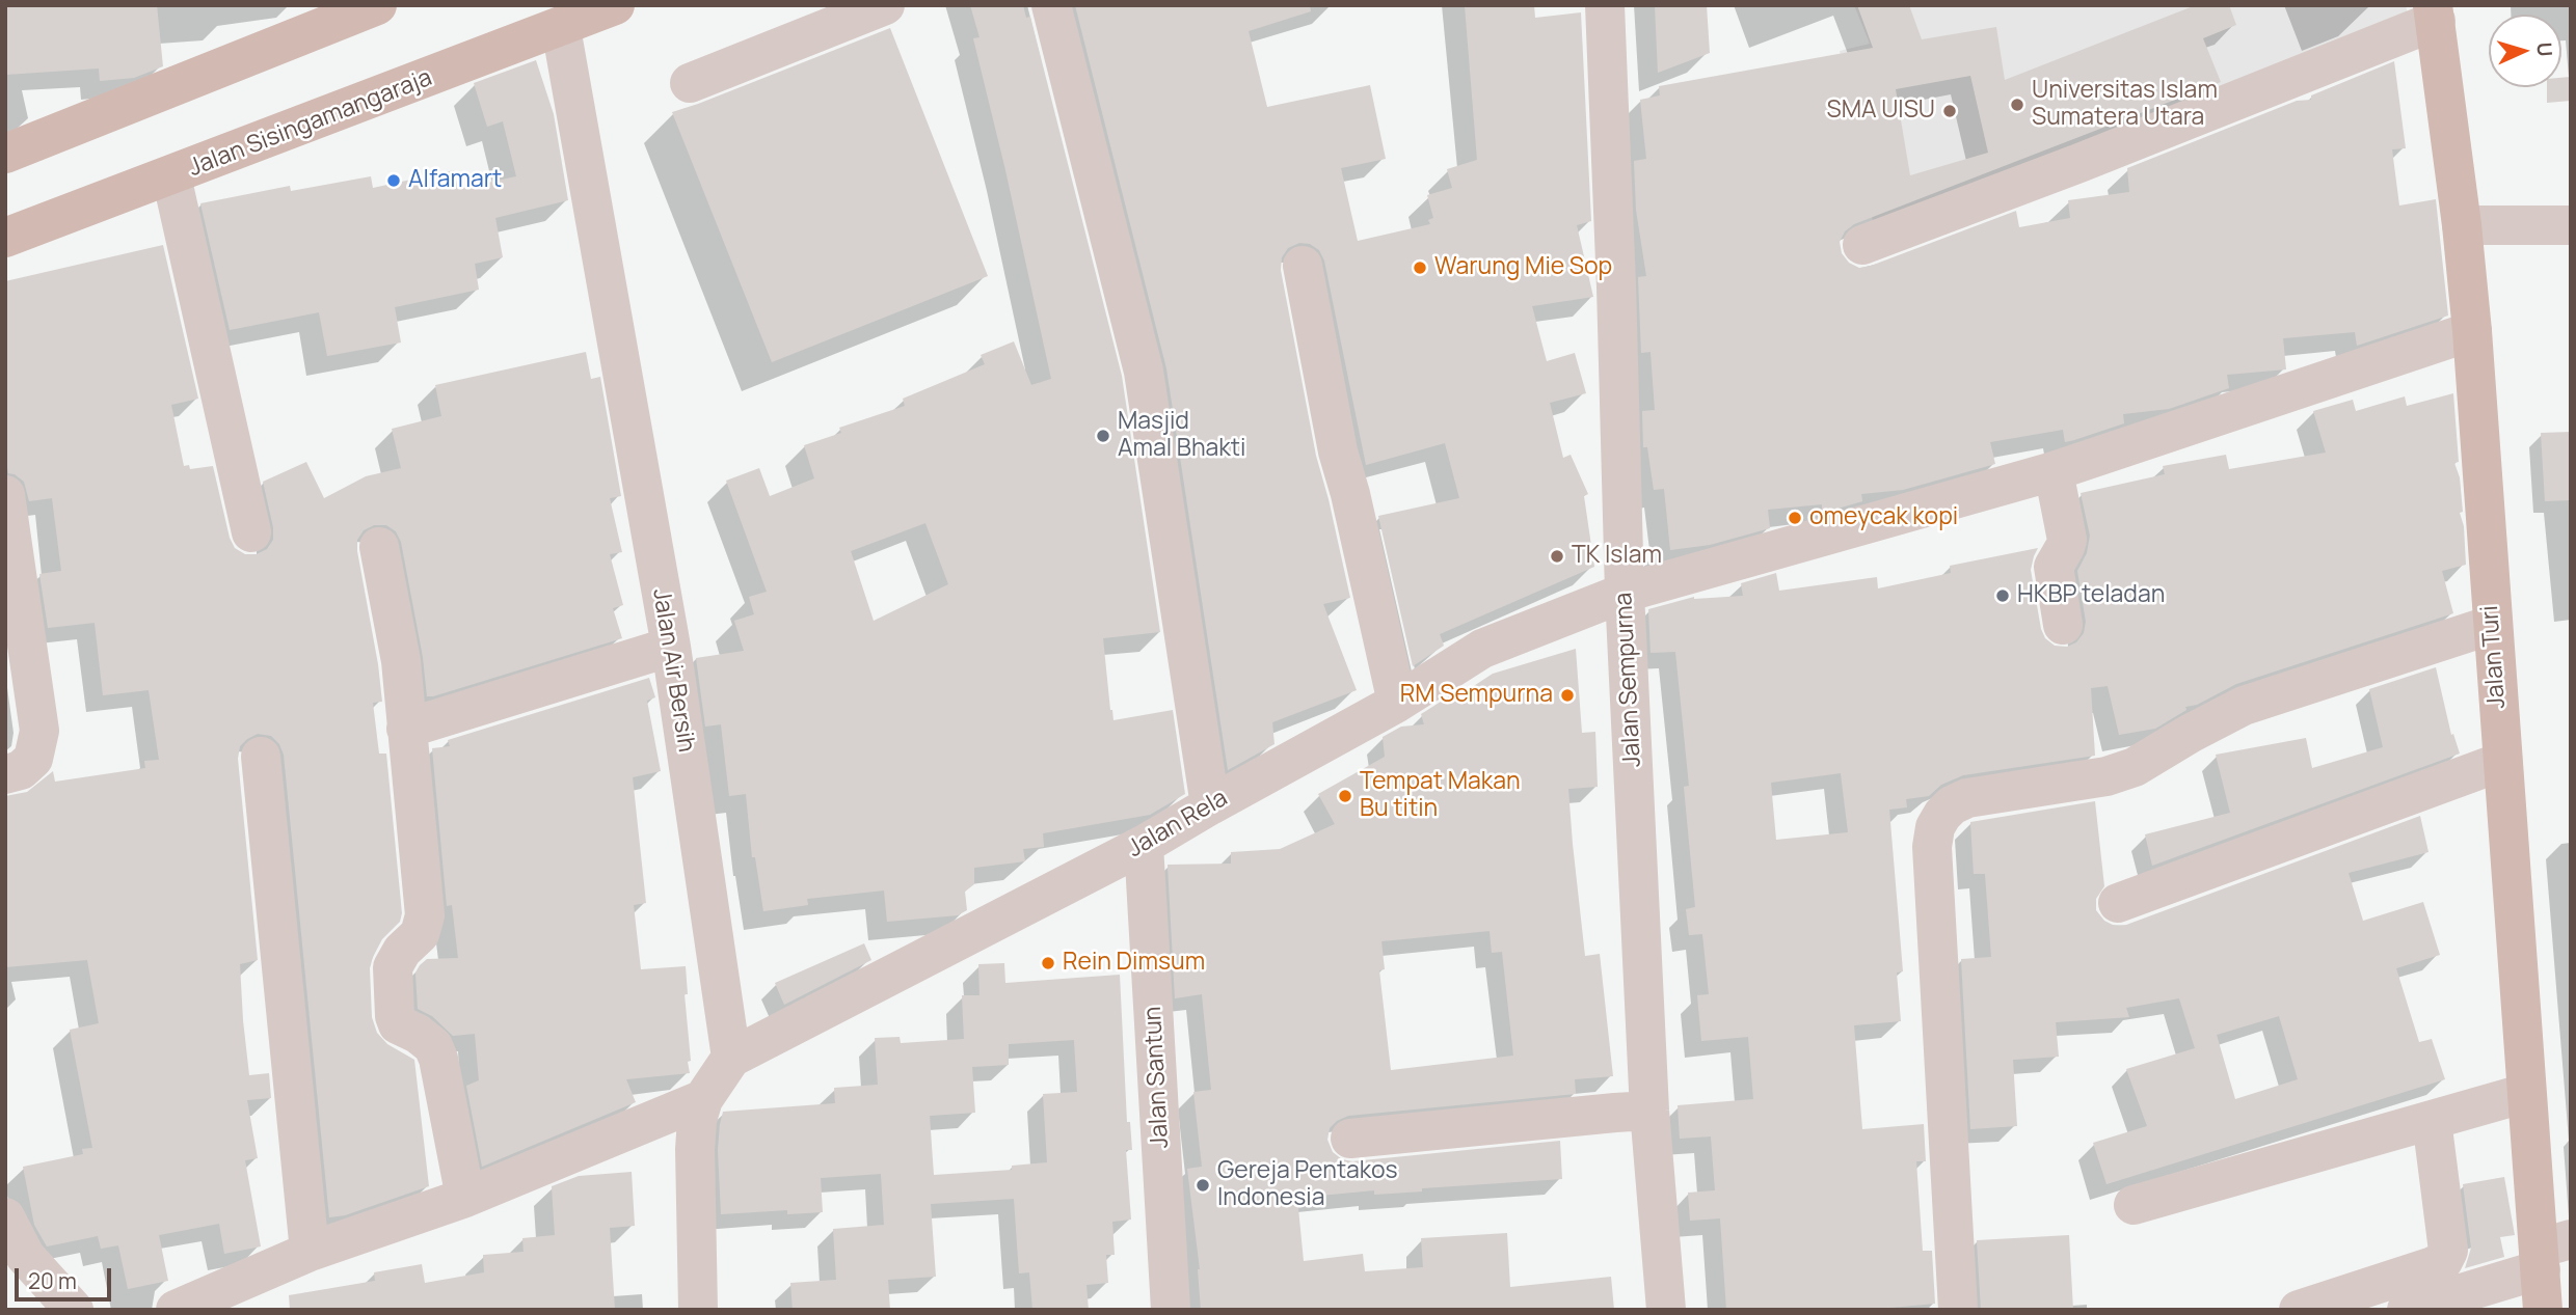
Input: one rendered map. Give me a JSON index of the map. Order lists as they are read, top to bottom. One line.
{"streets":{"main road":["Jalan Sisingamangaraja","Jalan Turi"],"street":["Jalan Air Bersih","Jalan Sempurna","Jalan Rela","Jalan Santun"]},"crossings":[["Jalan Sisingamangaraja","Jalan Air Bersih"],["Jalan Turi","Jalan Rela"],["Jalan Air Bersih","Jalan Rela"],["Jalan Sempurna","Jalan Rela"],["Jalan Rela","Jalan Santun"]],"places":["Universitas Islam Sumatera Utara","SMA UISU","Alfamart","Warung Mie Sop","Masjid Amal Bhakti","omeycak kopi","TK Islam","HKBP teladan","RM Sempurna","Tempat Makan Bu titin","Rein Dimsum","Gereja Pentakos Indonesia"],"scale_bar":"20 m","north":"right"}
